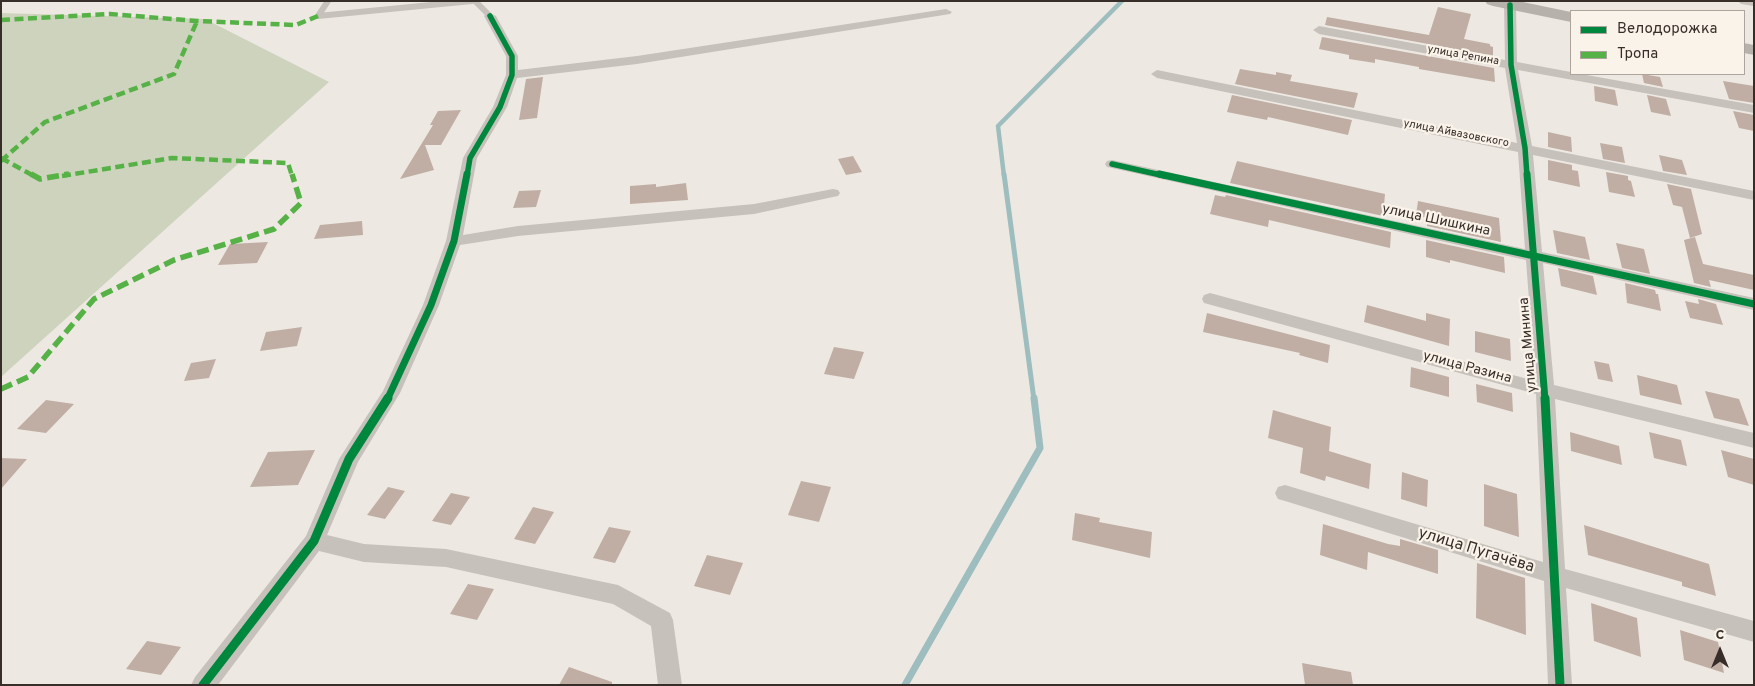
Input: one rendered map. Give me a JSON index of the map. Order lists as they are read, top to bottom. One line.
{"streets":{"street":["улица Репина","улица Айвазовского","улица Шишкина","улица Минина","улица Разина","улица Пугачёва"]},"crossings":[["улица Репина","улица Минина"],["улица Айвазовского","улица Минина"],["улица Шишкина","улица Минина"],["улица Минина","улица Разина"],["улица Минина","улица Пугачёва"]],"legend":["Велодорожка","Тропа"],"north":"top"}
